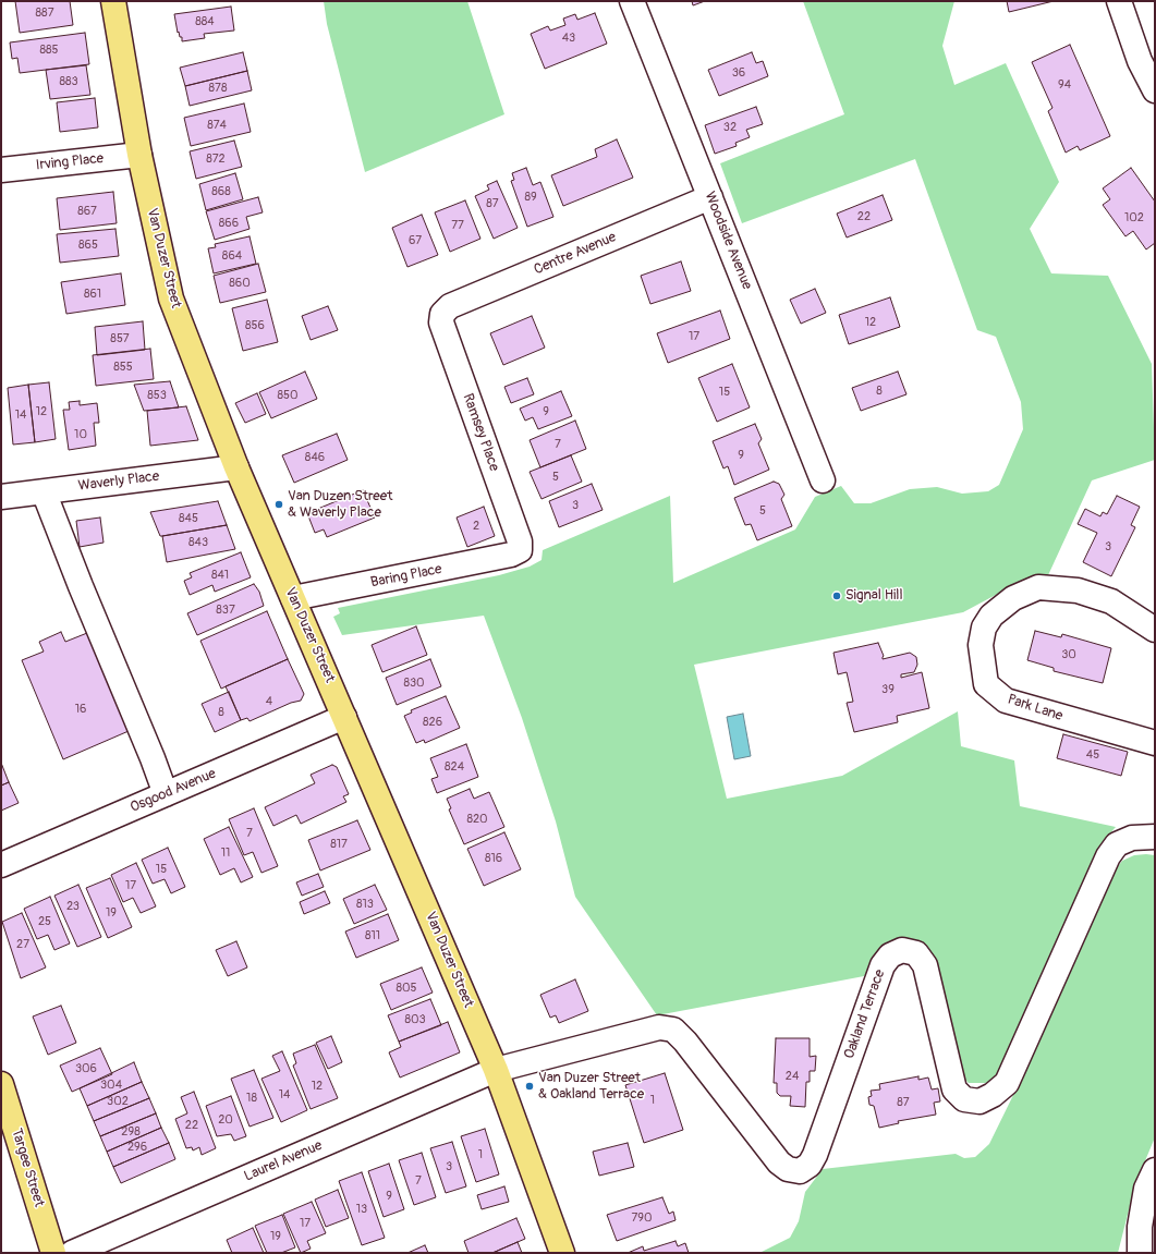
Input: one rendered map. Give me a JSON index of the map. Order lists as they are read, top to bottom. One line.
{"streets":{"main road":["Van Duzer Street","Targee Street"],"street":["Irving Place","Woodside Avenue","Centre Avenue","Ramsey Place","Waverly Place","Baring Place","Park Lane","Osgood Avenue","Oakland Terrace","Laurel Avenue"]},"crossings":[["Irving Place","Van Duzer Street"],["Woodside Avenue","Centre Avenue"],["Centre Avenue","Ramsey Place"],["Van Duzer Street","Waverly Place"],["Van Duzer Street","Baring Place"],["Van Duzer Street","Osgood Avenue"],["Van Duzer Street","Oakland Terrace"],["Van Duzer Street","Laurel Avenue"],["Ramsey Place","Baring Place"],["Oakland Terrace","Laurel Avenue"]],"places":["Van Duzen Street & Waverly Place","Signal Hill","Van Duzer Street & Oakland Terrace"],"house_numbers":["887","884","43","885","36","883","94","878","874","32","872","868","89","87","867","22","102","866","77","67","865","864","860","861","12","856","17","857","855","8","15","853","850","12","9","14","10","7","9","846","5","3","5","845","2","843","3","841","837","30","830","39","4","16","8","826","45","824","820","7","817","11","816","15","17","813","23","19","25","811","27","805","803","306","24","304","12","14","18","1","302","87","20","22","298","296","1","3","7","9","13","790","17","19"]}
